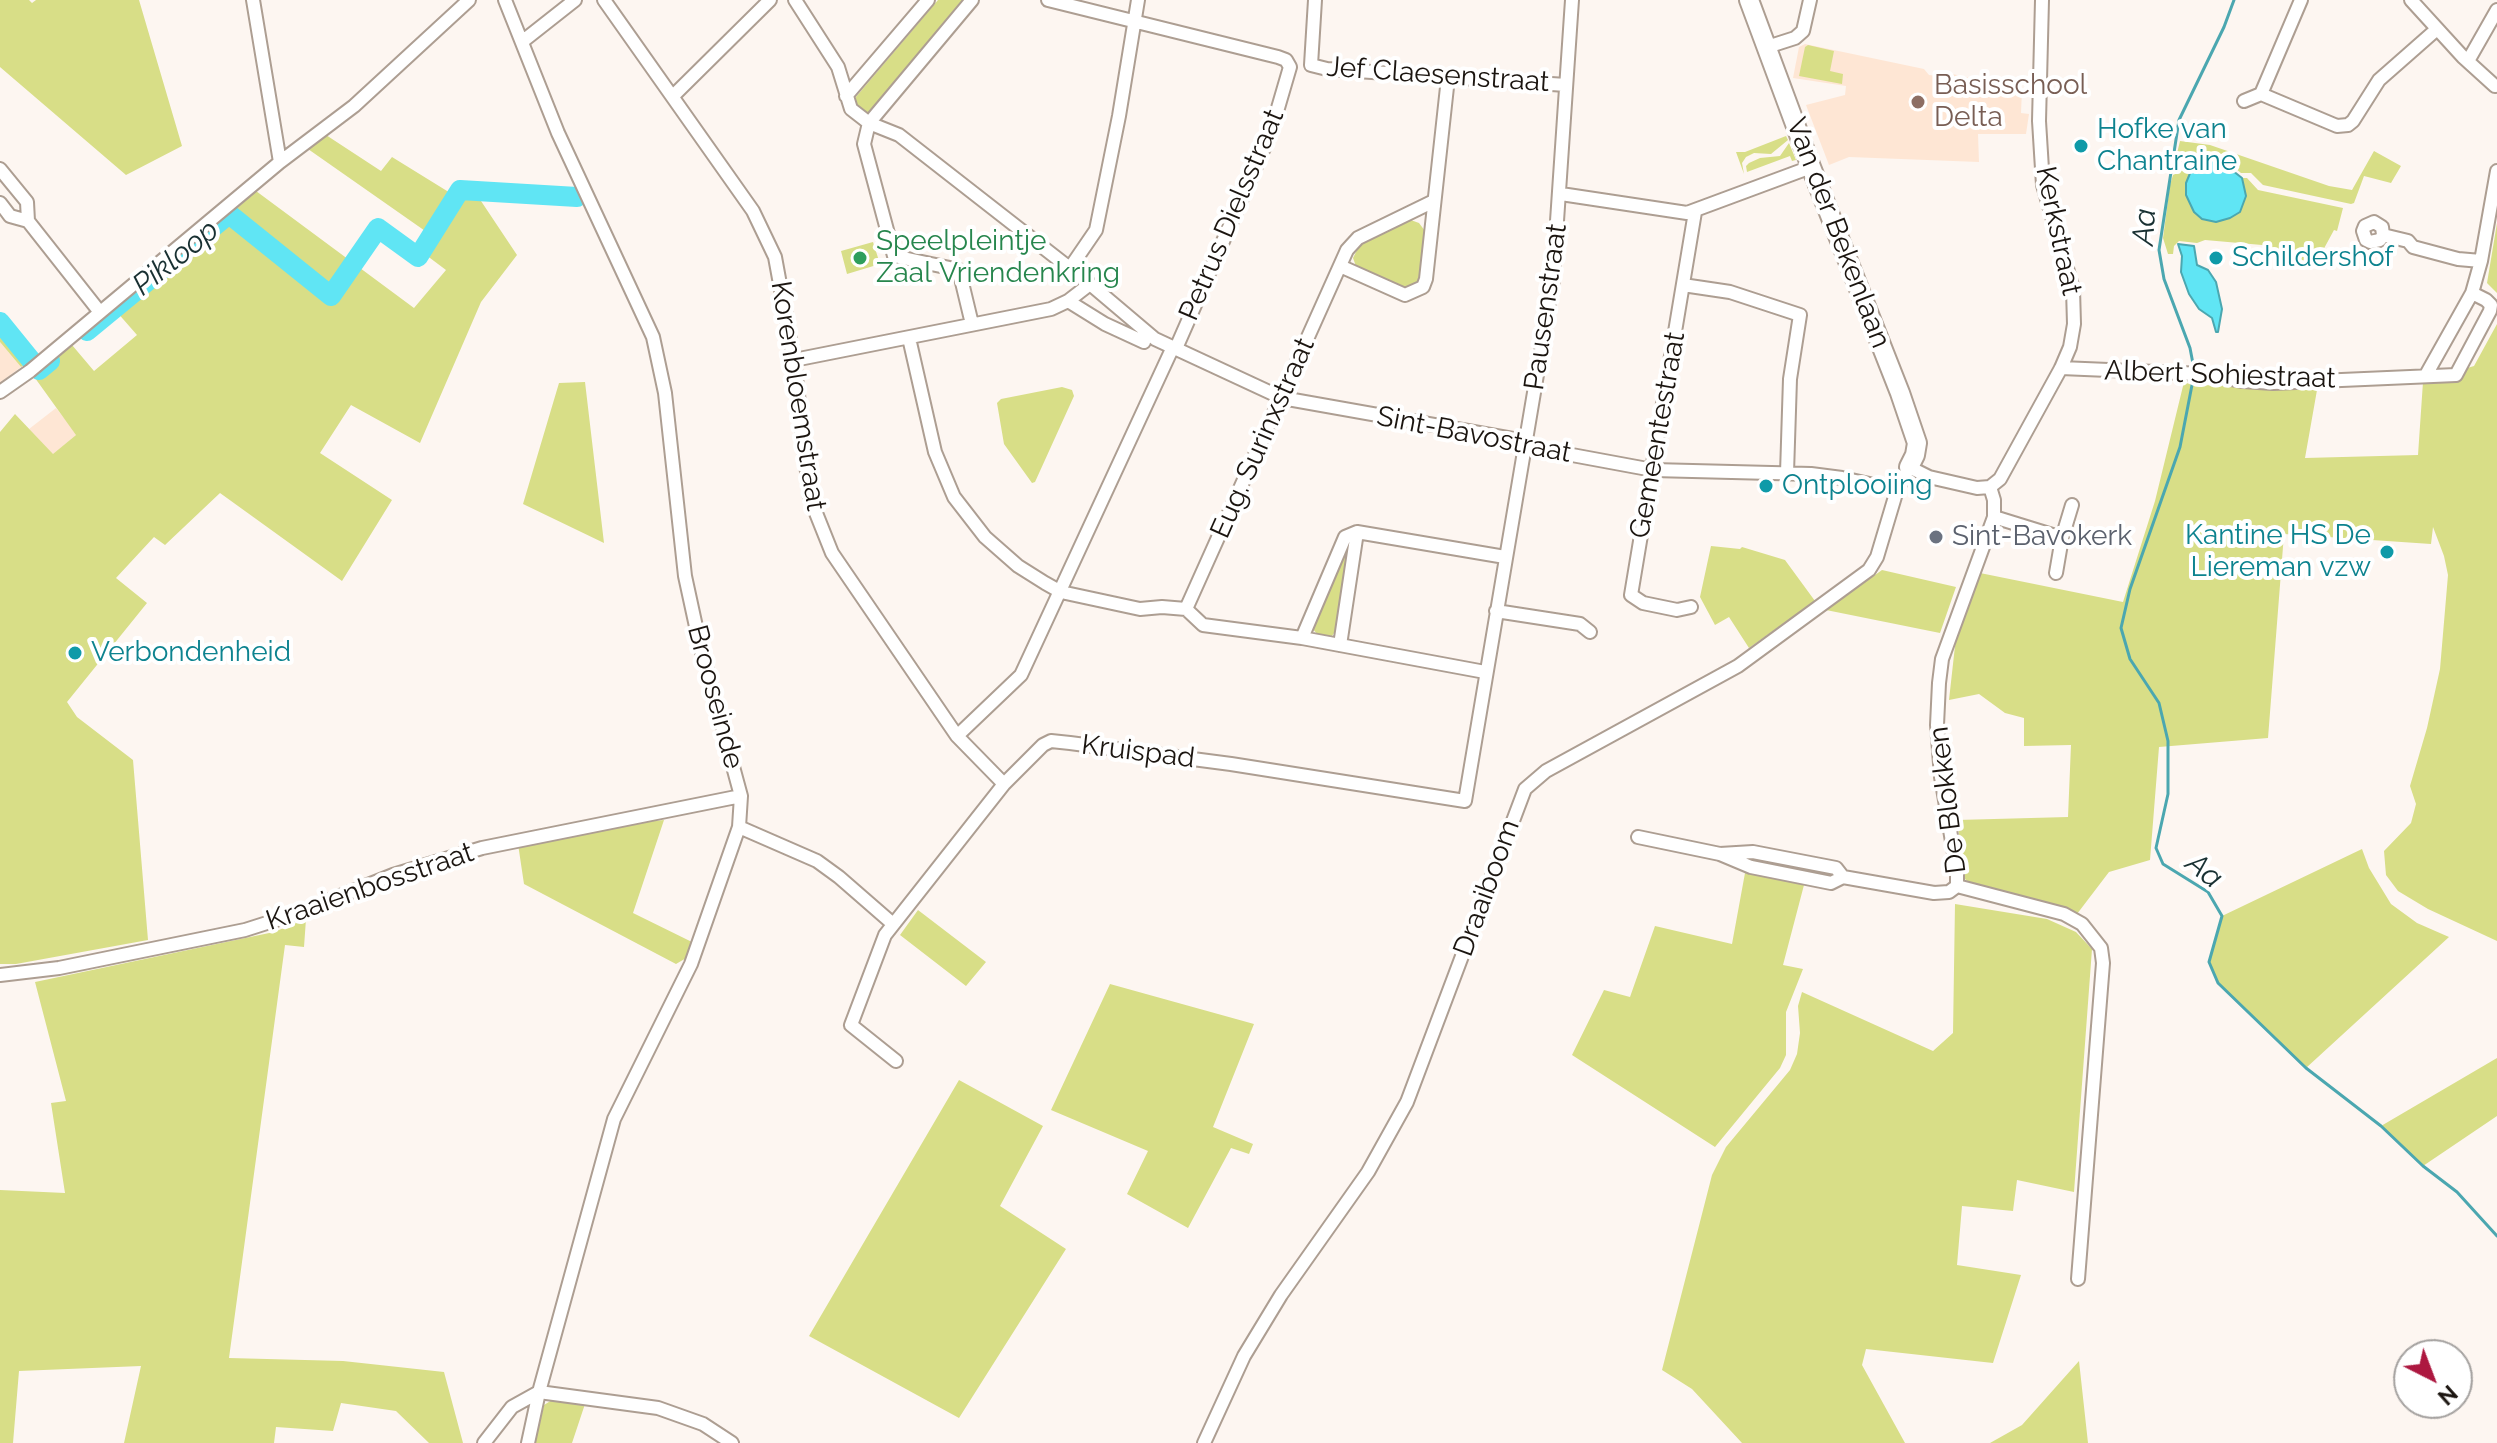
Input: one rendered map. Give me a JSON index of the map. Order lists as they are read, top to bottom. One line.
{"streets":{"street":["Jef Claesenstraat","Petrus Dielsstraat","Kerkstraat","Van der Bekenlaan","Pausenstraat","Albert Sohiestraat","Korenbloemstraat","Sint-Bavostraat","Gemeentestraat","Eug. Surinxstraat","Brooseinde","Kruispad","De Blokken","Kraaienbosstraat","Draaiboom"]},"crossings":[["Jef Claesenstraat","Petrus Dielsstraat"],["Jef Claesenstraat","Pausenstraat"],["Petrus Dielsstraat","Korenbloemstraat"],["Petrus Dielsstraat","Sint-Bavostraat"],["Kerkstraat","Albert Sohiestraat"],["Van der Bekenlaan","Draaiboom"],["Pausenstraat","Sint-Bavostraat"],["Pausenstraat","Kruispad"],["Korenbloemstraat","Kruispad"],["Sint-Bavostraat","Gemeentestraat"],["Sint-Bavostraat","Eug. Surinxstraat"],["Sint-Bavostraat","Draaiboom"],["Brooseinde","Kraaienbosstraat"]],"water":["Aa","Pikloop"],"places":["Basisschool Delta","Hofke van Chantraine","Speelpleintje Zaal Vriendenkring","Schildershof","Ontplooiing","Sint-Bavokerk","Kantine HS De Liereman vzw","Verbondenheid"],"north":"bottom right"}
